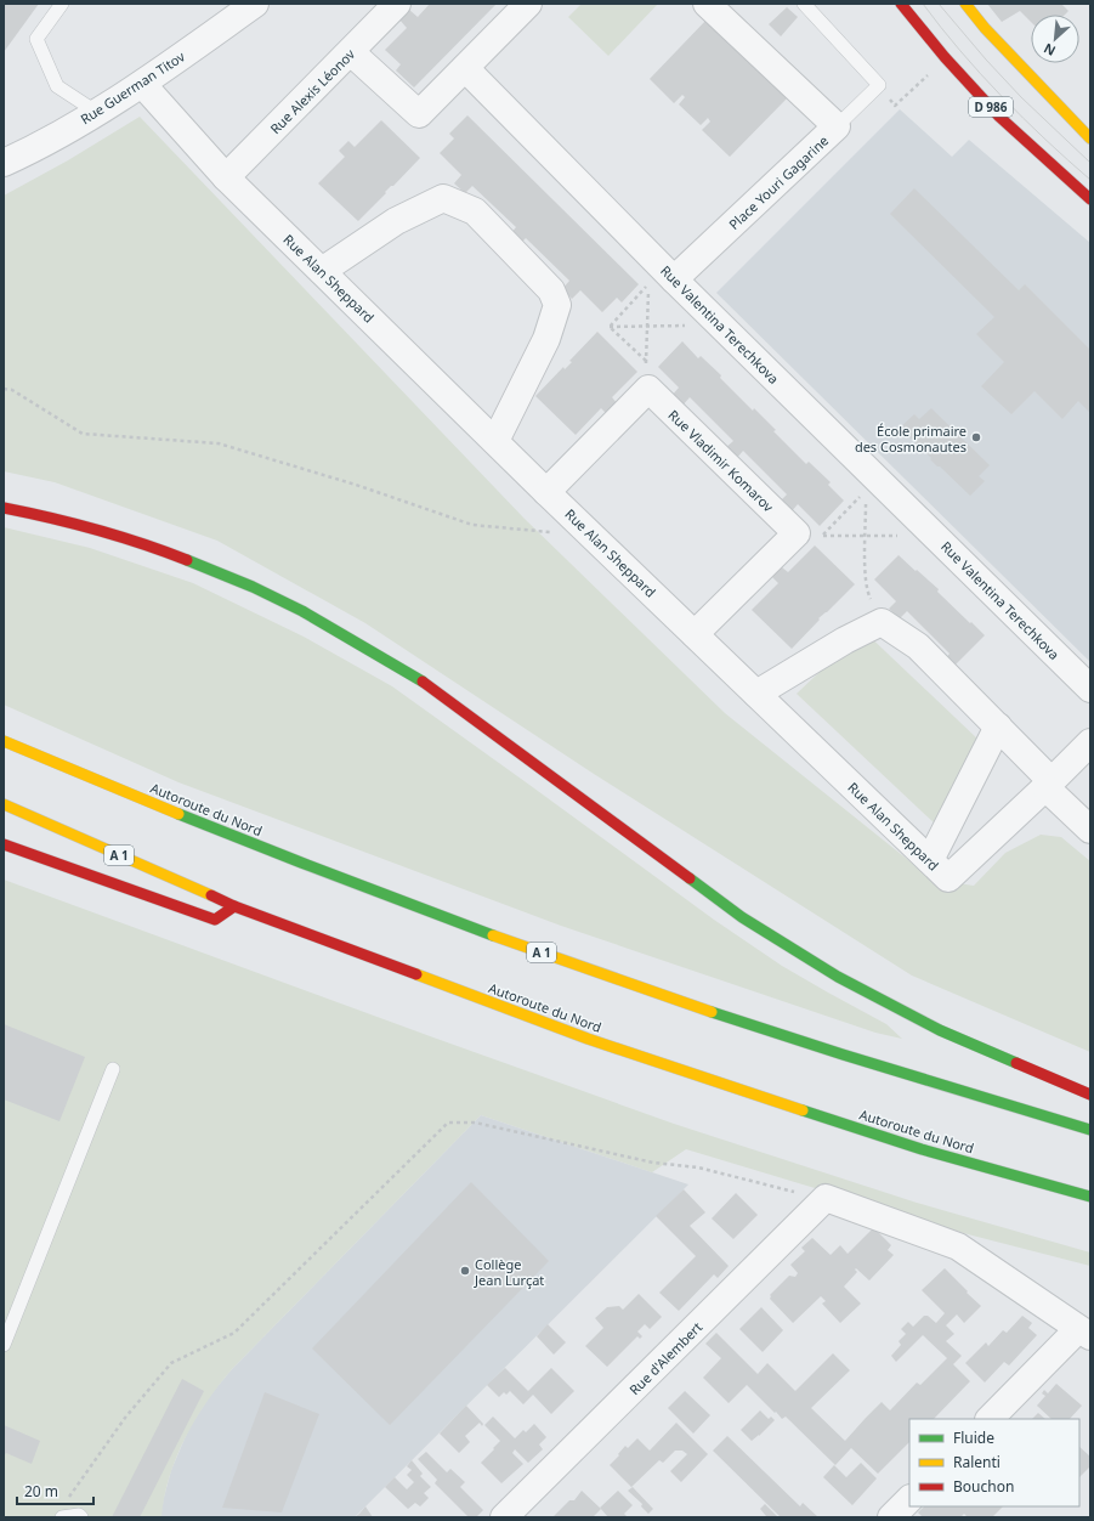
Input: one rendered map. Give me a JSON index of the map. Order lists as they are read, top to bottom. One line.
{"streets":{"main road":["D 986","Autoroute du Nord","A 1"],"street":["Rue Guerman Titov","Rue Alexis Léonov","Place Youri Gagarine","Rue Alan Sheppard","Rue Valentina Terechkova","Rue Vladimir Komarov","Rue d'Alembert"]},"crossings":[["Rue Guerman Titov","Rue Alan Sheppard"],["Rue Alexis Léonov","Rue Alan Sheppard"],["Place Youri Gagarine","Rue Valentina Terechkova"],["Rue Alan Sheppard","Rue Vladimir Komarov"]],"places":["École primaire des Cosmonautes","Collège Jean Lurçat"],"legend":["Fluide","Ralenti","Bouchon"],"scale_bar":"20 m","north":"bottom left"}
